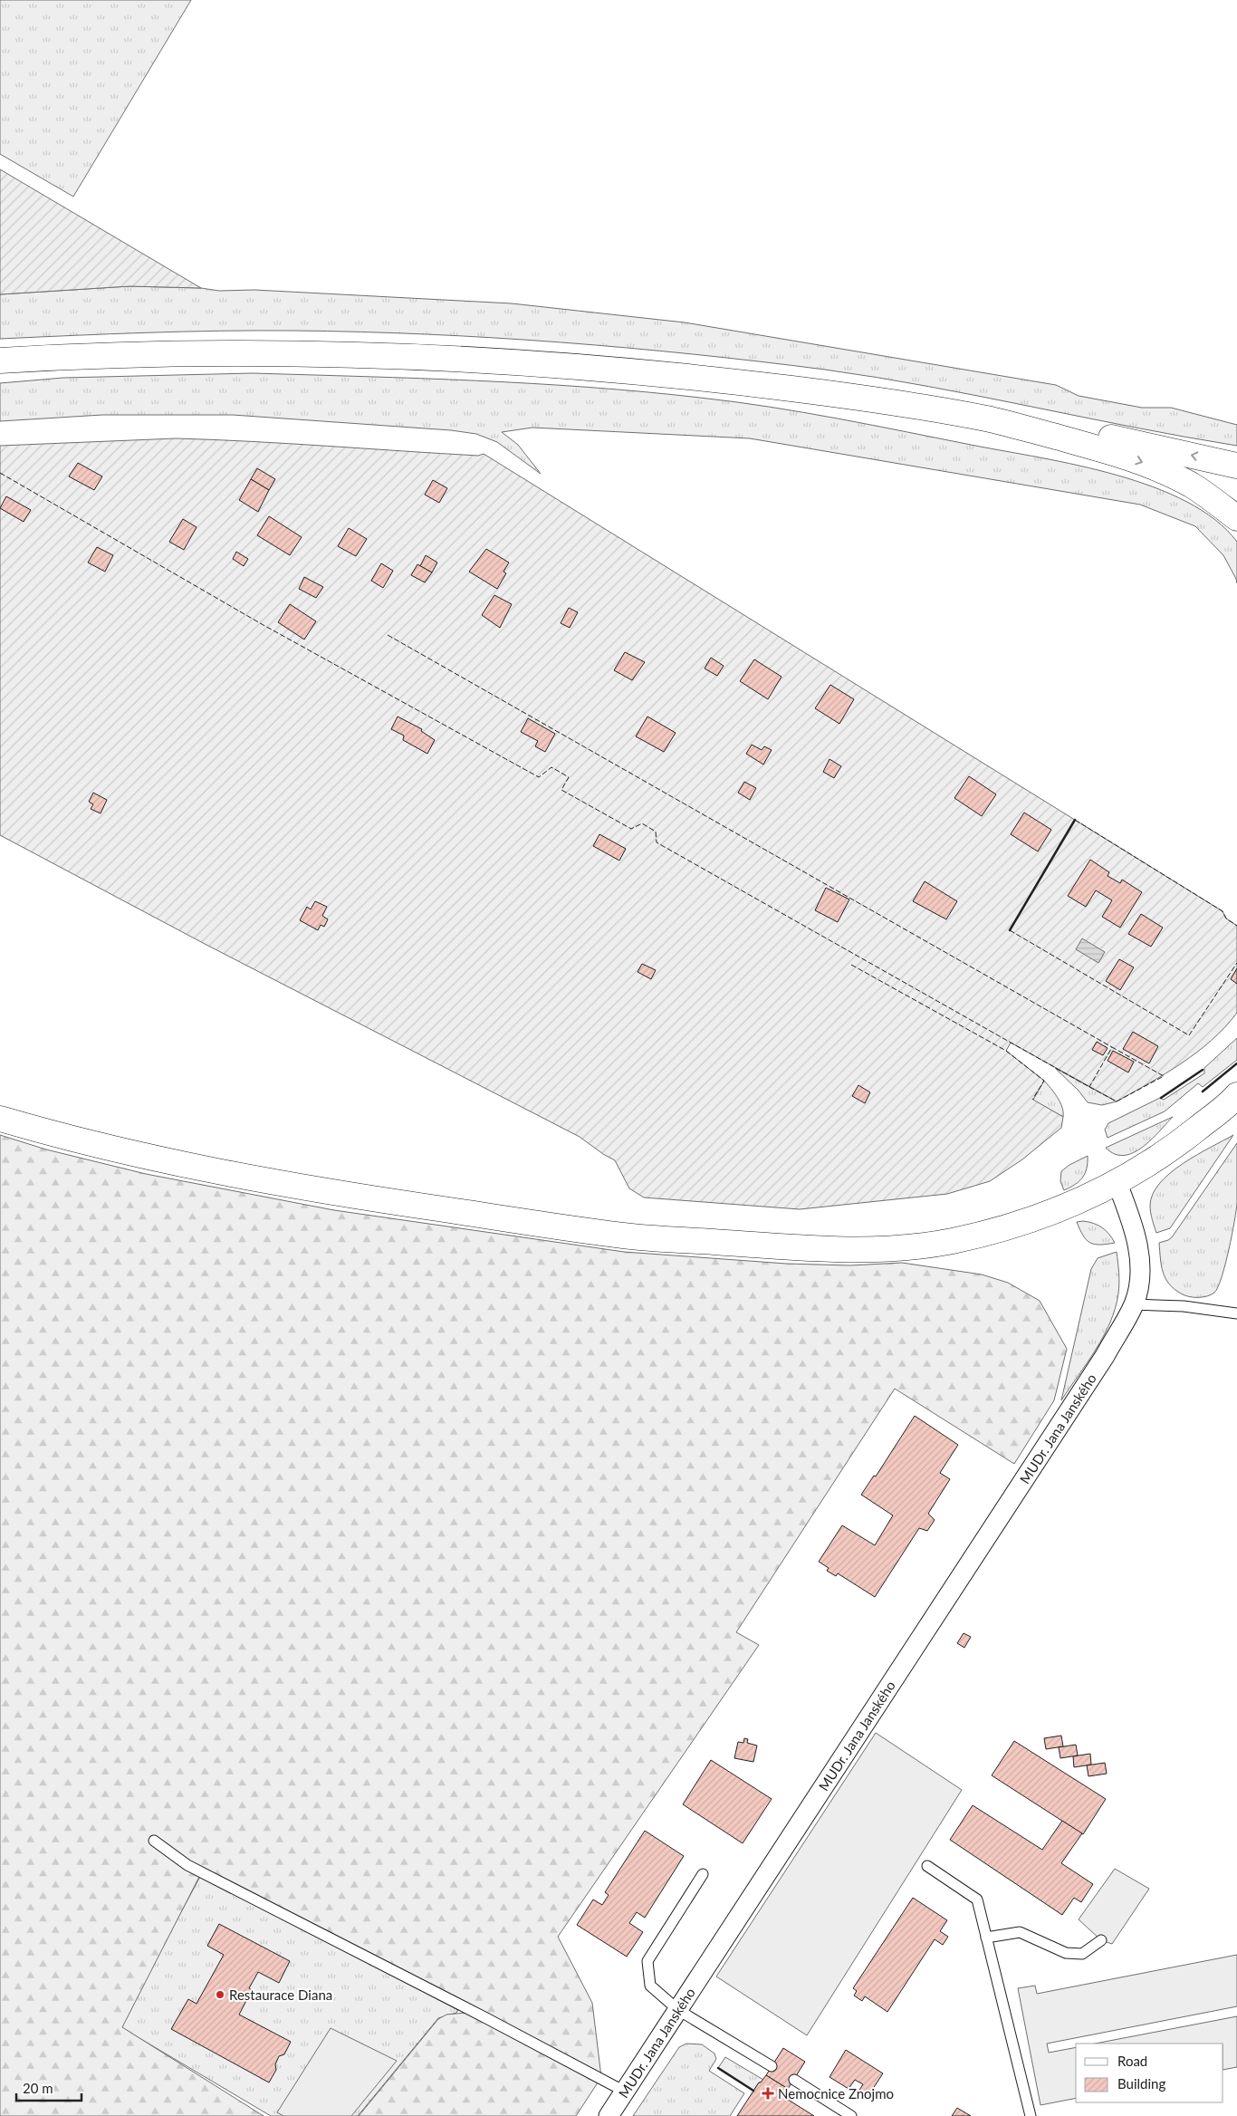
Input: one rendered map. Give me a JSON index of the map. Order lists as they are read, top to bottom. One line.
{"streets":{"street":["MUDr. Jana Janského"]},"places":{"other":["Restaurace Diana"],"health":["Nemocnice Znojmo"]},"legend":["Road","Building"],"scale_bar":"20 m"}
